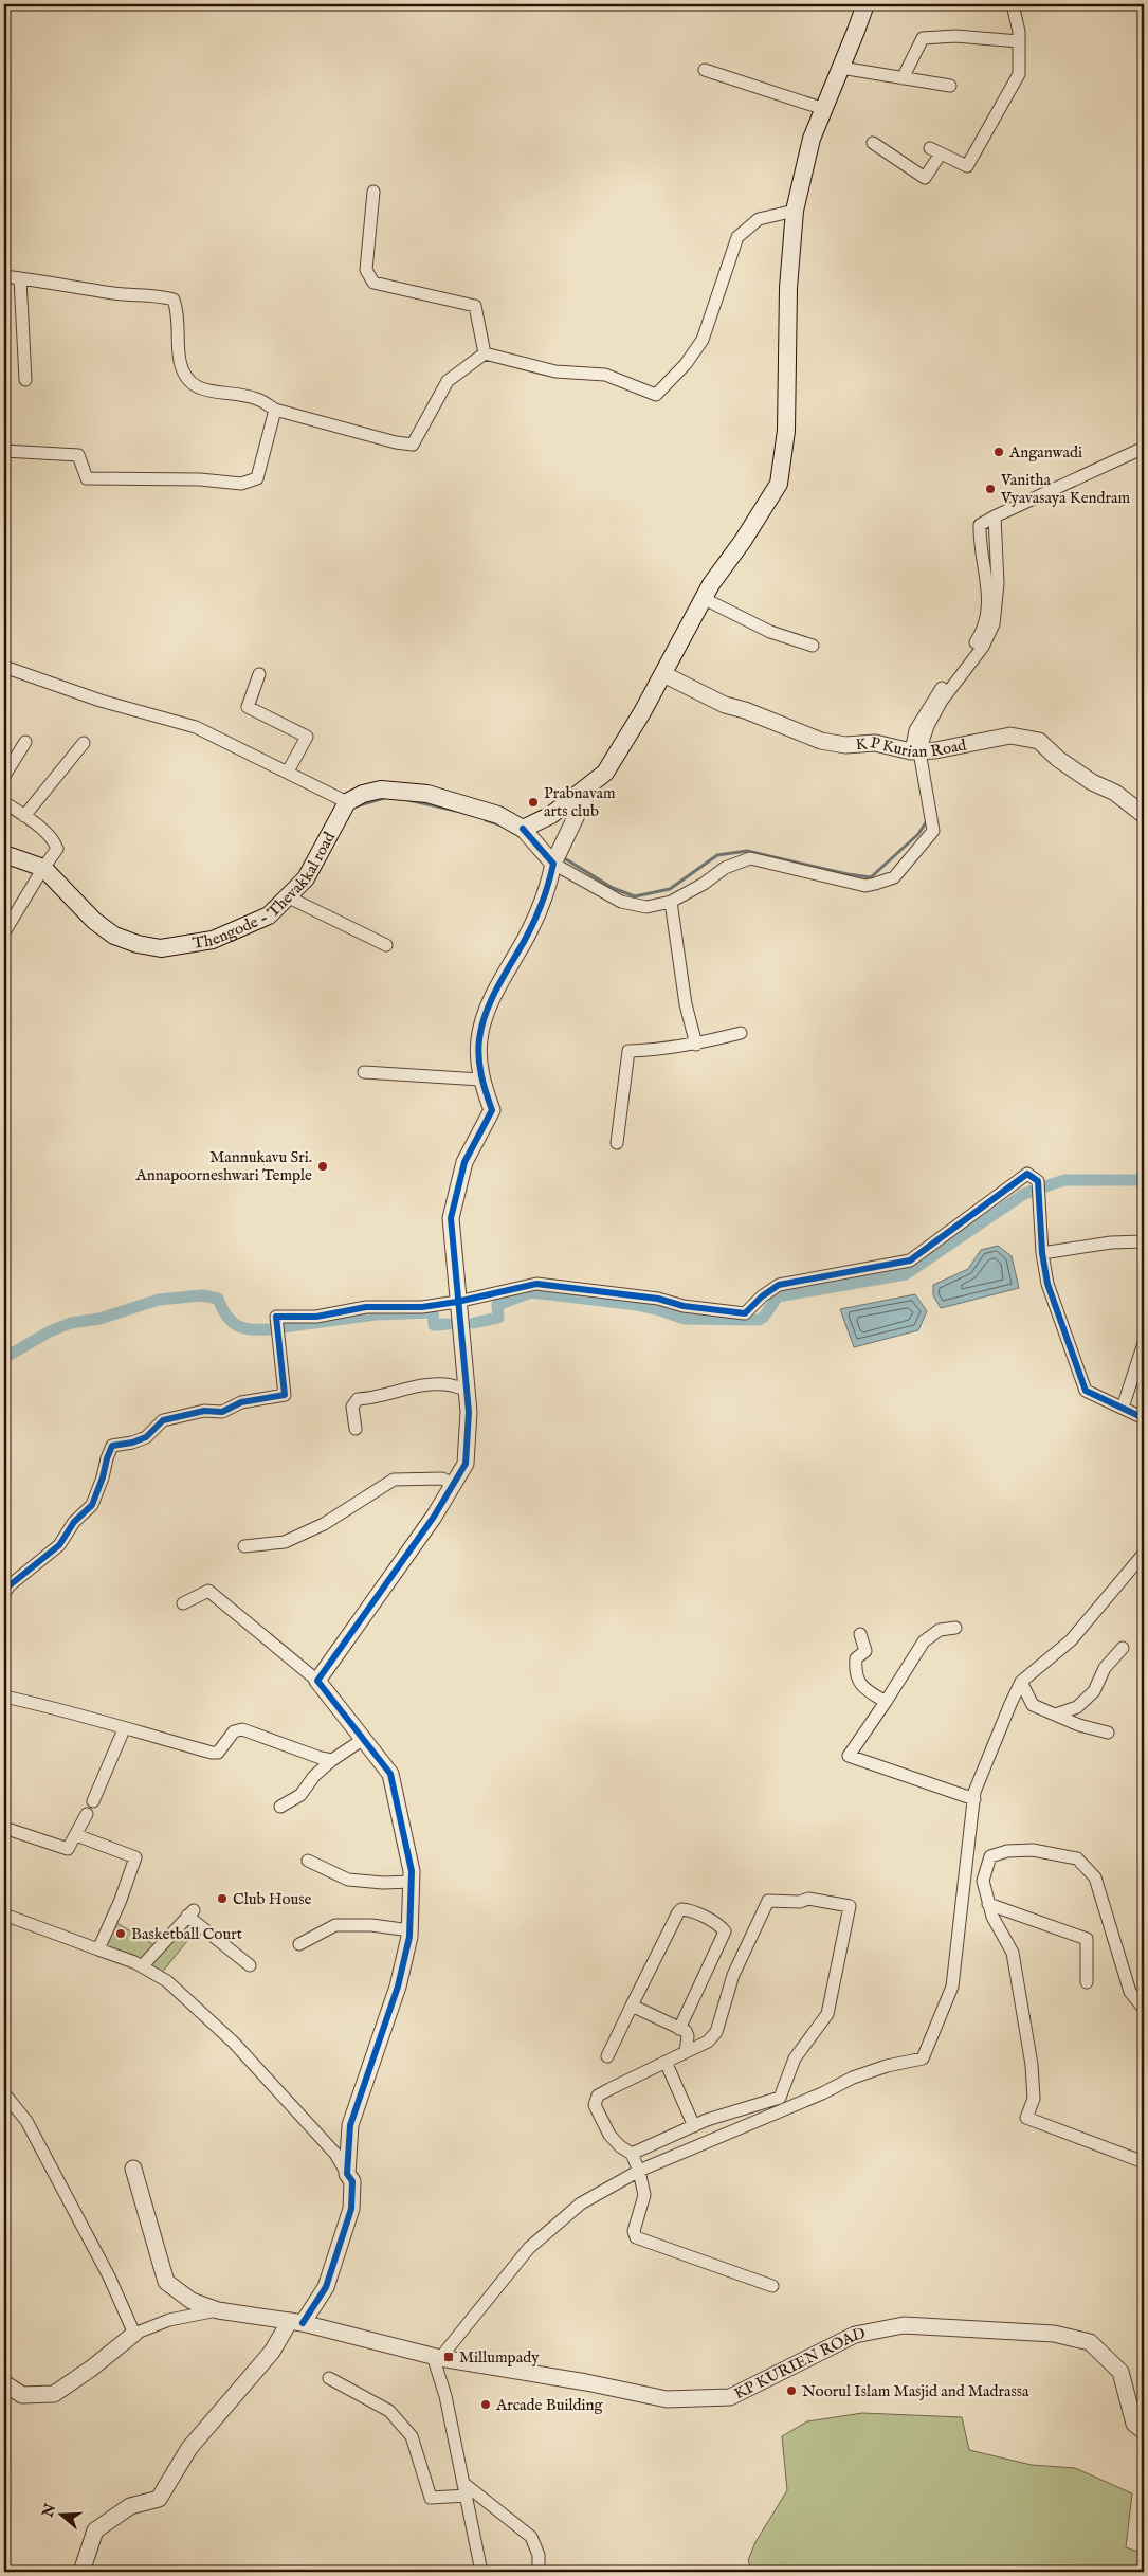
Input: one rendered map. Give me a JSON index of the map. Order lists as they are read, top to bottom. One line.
{"streets":{"main road":["Thengode - Thevakkal road"],"street":["K P Kurian Road","KP KURIEN ROAD"]},"places":{"other":["Anganwadi","Vanitha Vyavasaya Kendram","Prabnavam arts club","Mannukavu Sri. Annapoorneshwari Temple","Club House","Basketball Court","Noorul Islam Masjid and Madrassa","Arcade Building"],"transit":["Millumpady"]},"north":"left"}
